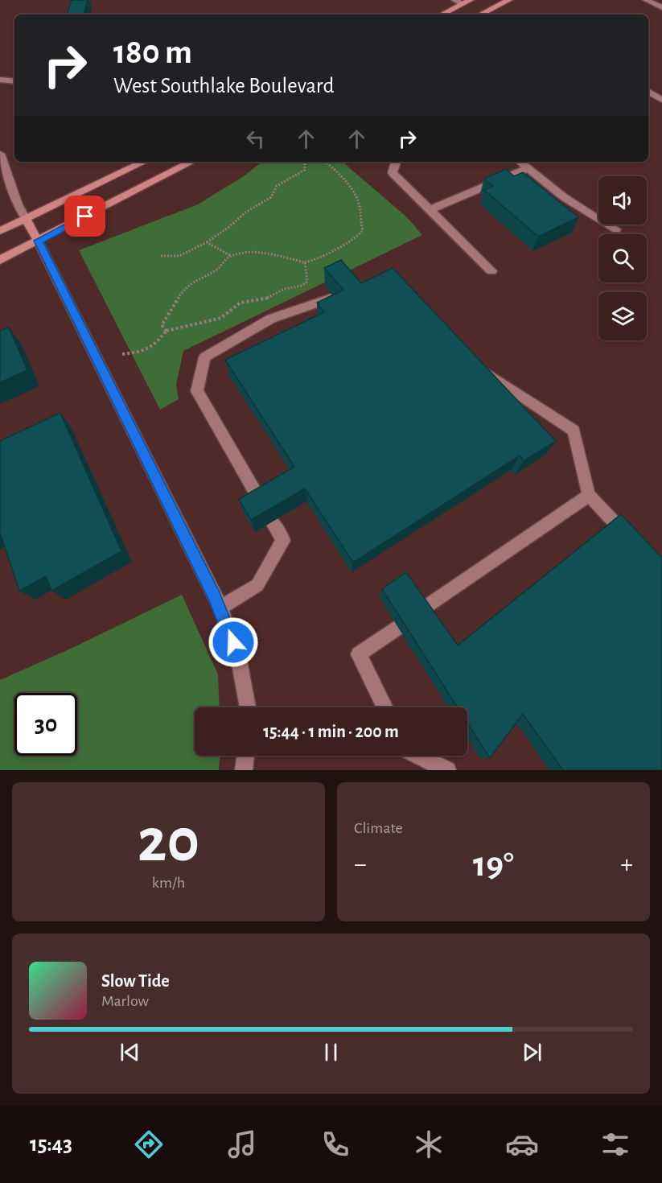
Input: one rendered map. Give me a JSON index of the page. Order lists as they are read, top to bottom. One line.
{"page":{"turn":["180 m","West Southlake Boulevard"],"limit":"30","trip":"15:44 · 1 min · 200 m","tile":[["20","km/h"],"Climate"],"heat":["−","19°","+"],"song":["Slow Tide","Marlow"],"tabs":"15:43"}}
